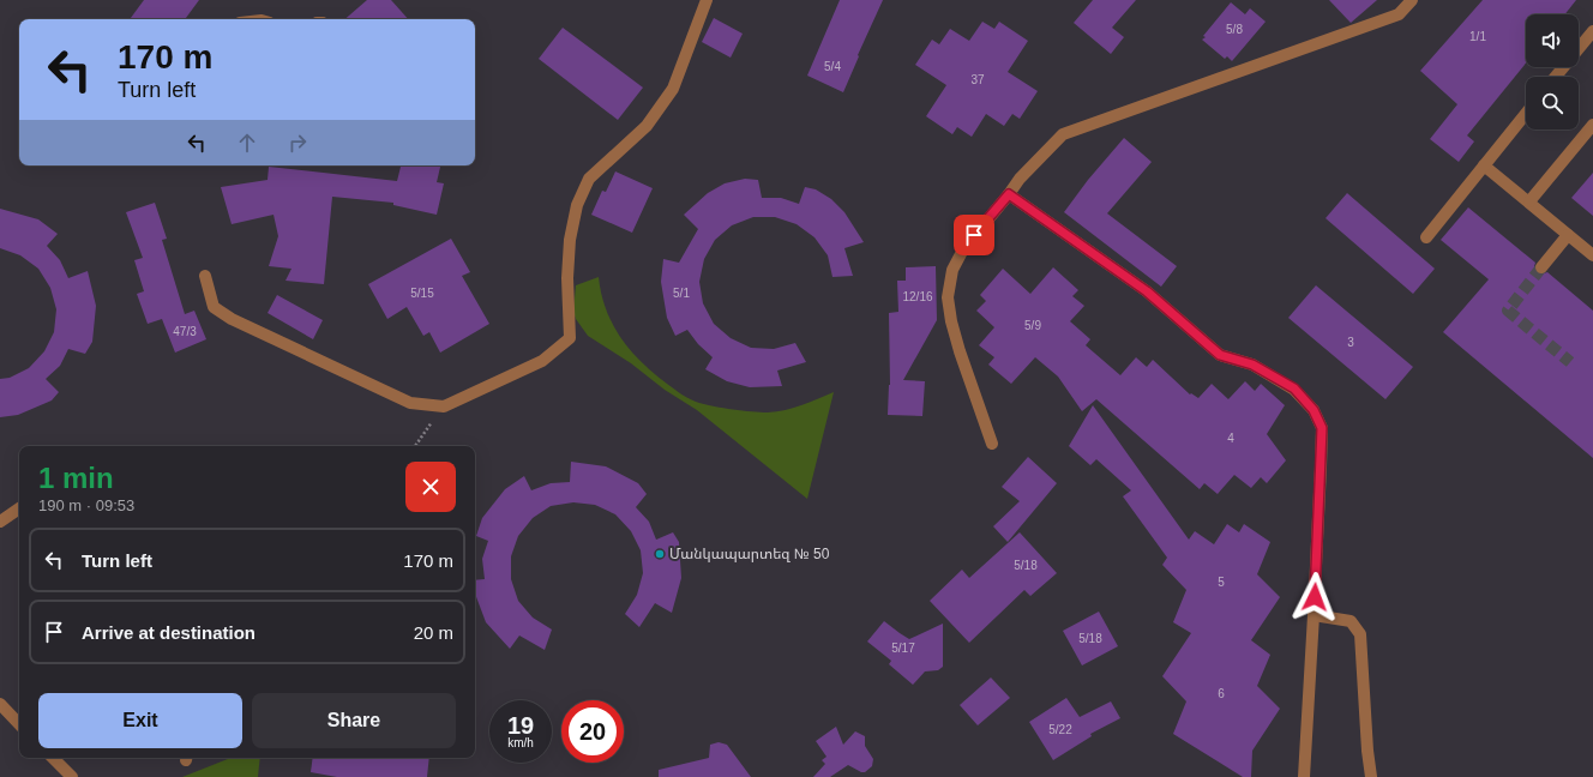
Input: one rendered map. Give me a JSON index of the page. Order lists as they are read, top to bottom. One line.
{"places":["Մանկապարտեզ № 50"],"house_numbers":["5/8","1/1","5/4","37","5/15","5/1","12/16","5/9","47/3","3","4","5/18","5","5/18","5/17","6","5/22"],"page":{"turn":["170 m","Turn left"],"heading":["1 min","190 m · 09:53"],"list":[{"name":"Turn left","value":"170 m"},{"name":"Arrive at destination","value":"20 m"}],"buttons":["Exit","Share"],"speed":"19 km/h","limit":"20"}}
